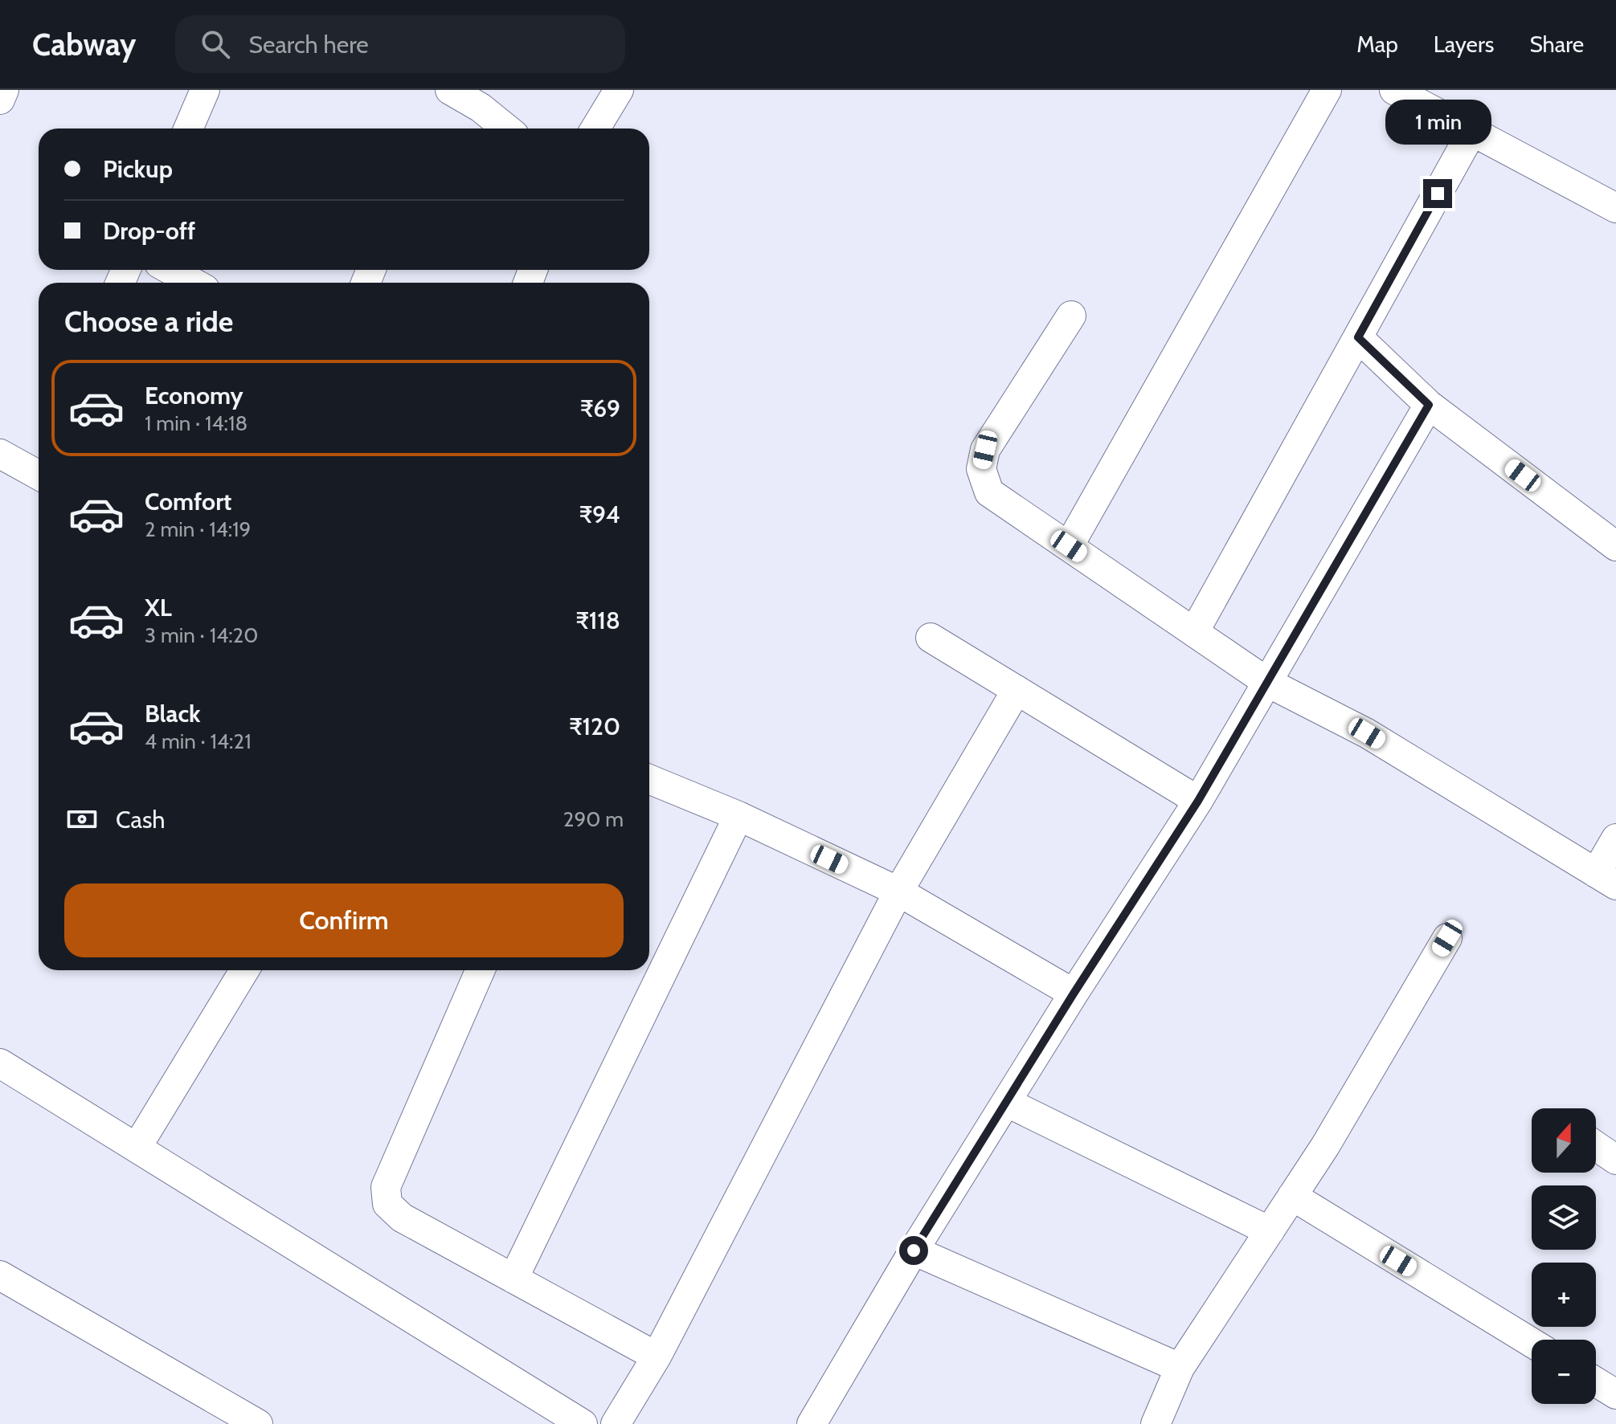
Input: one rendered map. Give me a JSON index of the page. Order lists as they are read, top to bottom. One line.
{"north":"top","page":{"header":"Cabway","search":"Search here","nav":["Map","Layers","Share"],"bubble":"1 min","banner":["Pickup","Drop-off"],"heading":"Choose a ride","list":[{"name":"Economy","note":"1 min · 14:18","value":"₹69"},{"name":"Comfort","note":"2 min · 14:19","value":"₹94"},{"name":"XL","note":"3 min · 14:20","value":"₹118"},{"name":"Black","note":"4 min · 14:21","value":"₹120"}],"pay":["Cash","290 m"],"buttons":"Confirm","map_buttons":["+","−"]}}
